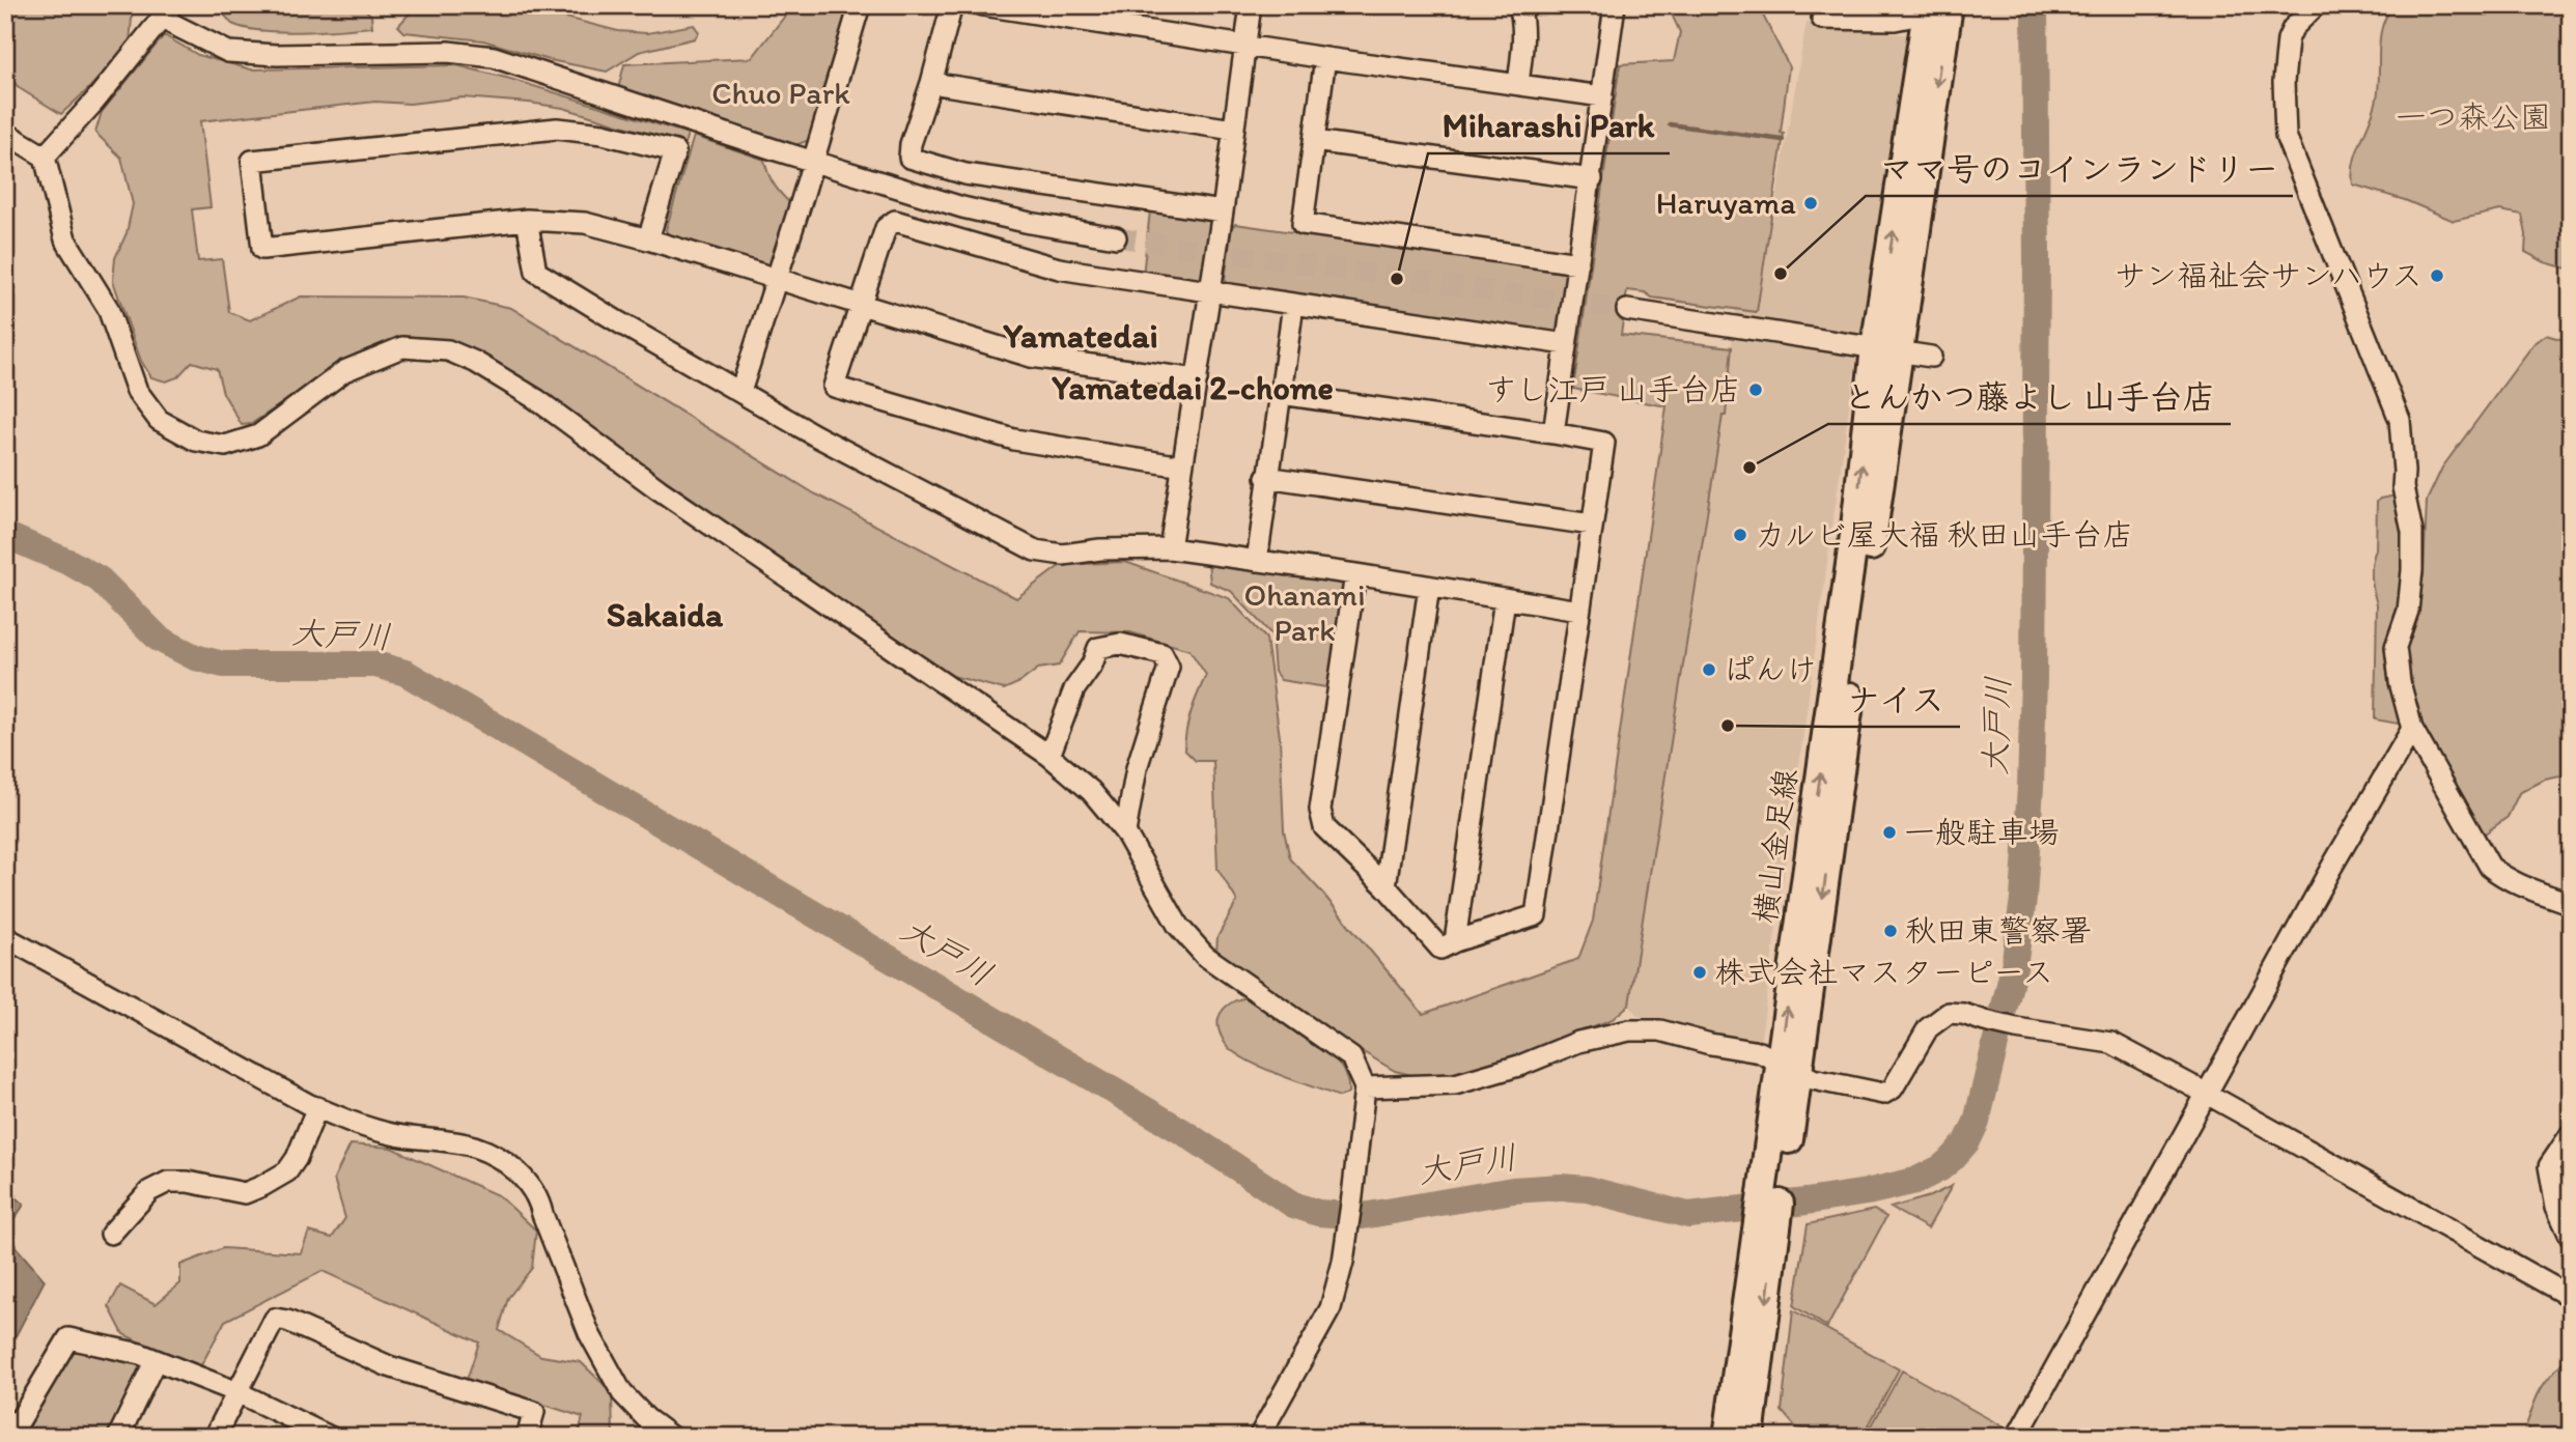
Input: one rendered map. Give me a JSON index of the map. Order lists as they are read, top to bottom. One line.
{"streets":{"main road":["横山金足線"]},"districts":["Yamatedai","Yamatedai 2-chome","Sakaida"],"water":["大戸川"],"parks":["Chuo Park","一つ森公園","Ohanami Park"],"places":["Haruyama","ママ号のコインランドリー","サン福祉会サンハウス","Miharashi Park","すし江戸 山手台店","とんかつ藤よし 山手台店","カルビ屋大福 秋田山手台店","ぱんけ","ナイス","一般駐車場","秋田東警察署","株式会社マスターピース"]}
